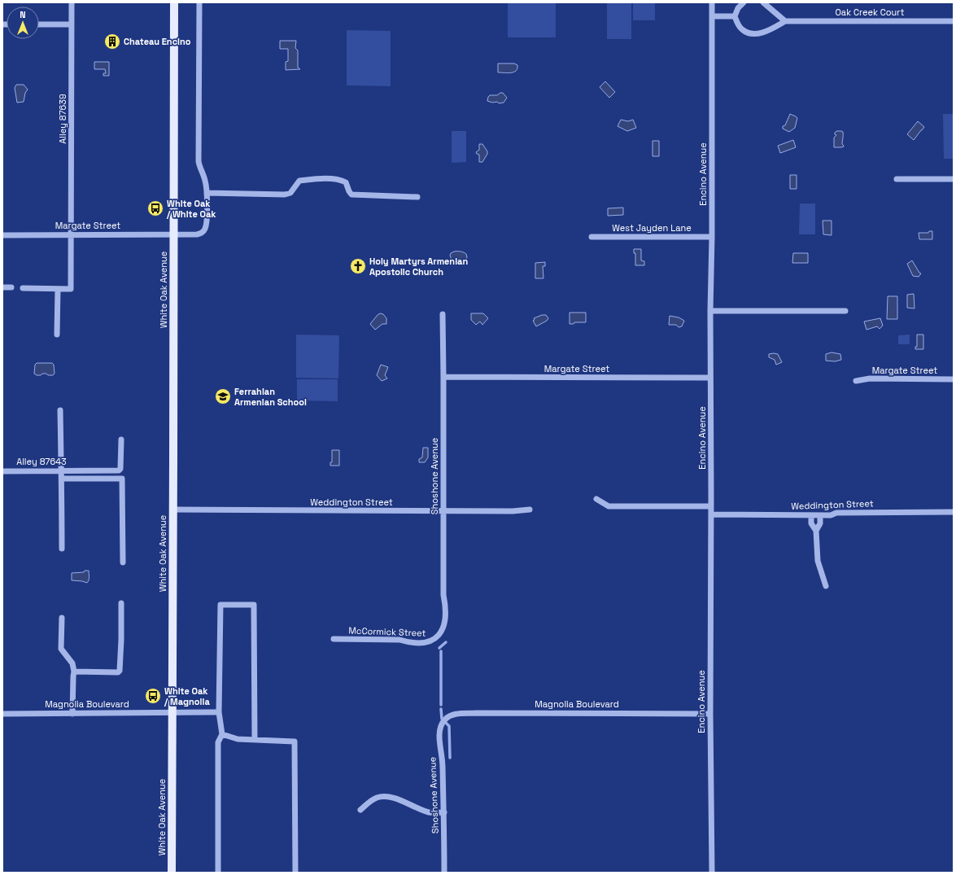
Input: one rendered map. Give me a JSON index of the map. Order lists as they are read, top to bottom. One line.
{"streets":{"main road":["White Oak Avenue"],"street":["Oak Creek Court","Alley 87639","Encino Avenue","Margate Street","West Jayden Lane","Alley 87643","Shoshone Avenue","Weddington Street","McCormick Street","Magnolia Boulevard"]},"crossings":[["Alley 87639","Margate Street"],["Encino Avenue","Margate Street"],["Encino Avenue","West Jayden Lane"],["Encino Avenue","Weddington Street"],["Encino Avenue","Magnolia Boulevard"],["Margate Street","White Oak Avenue"],["Margate Street","Shoshone Avenue"],["White Oak Avenue","Weddington Street"],["White Oak Avenue","Magnolia Boulevard"],["Shoshone Avenue","Weddington Street"],["Shoshone Avenue","McCormick Street"],["Shoshone Avenue","Magnolia Boulevard"]],"places":{"building":["Chateau Encino"],"bus stop":["White Oak / White Oak","White Oak / Magnolia"],"church":["Holy Martyrs Armenian Apostolic Church"],"school or university":["Ferrahian Armenian School"]},"north":"top"}
